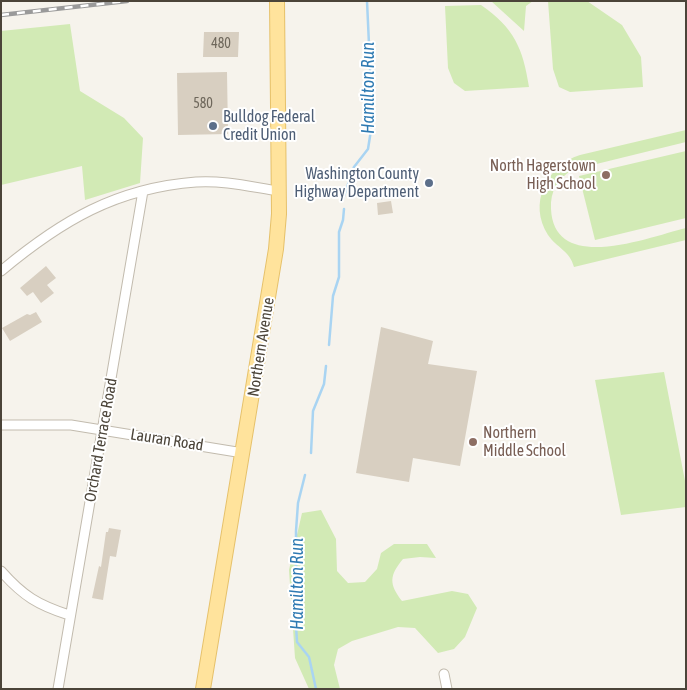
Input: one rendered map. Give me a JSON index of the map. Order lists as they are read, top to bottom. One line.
{"streets":{"main road":["Northern Avenue"],"street":["Orchard Terrace Road","Lauran Road"]},"crossings":[["Northern Avenue","Lauran Road"],["Orchard Terrace Road","Lauran Road"]],"water":["Hamilton Run"],"places":["Bulldog Federal Credit Union","North Hagerstown High School","Washington County Highway Department","Northern Middle School"],"house_numbers":["480","580"]}
